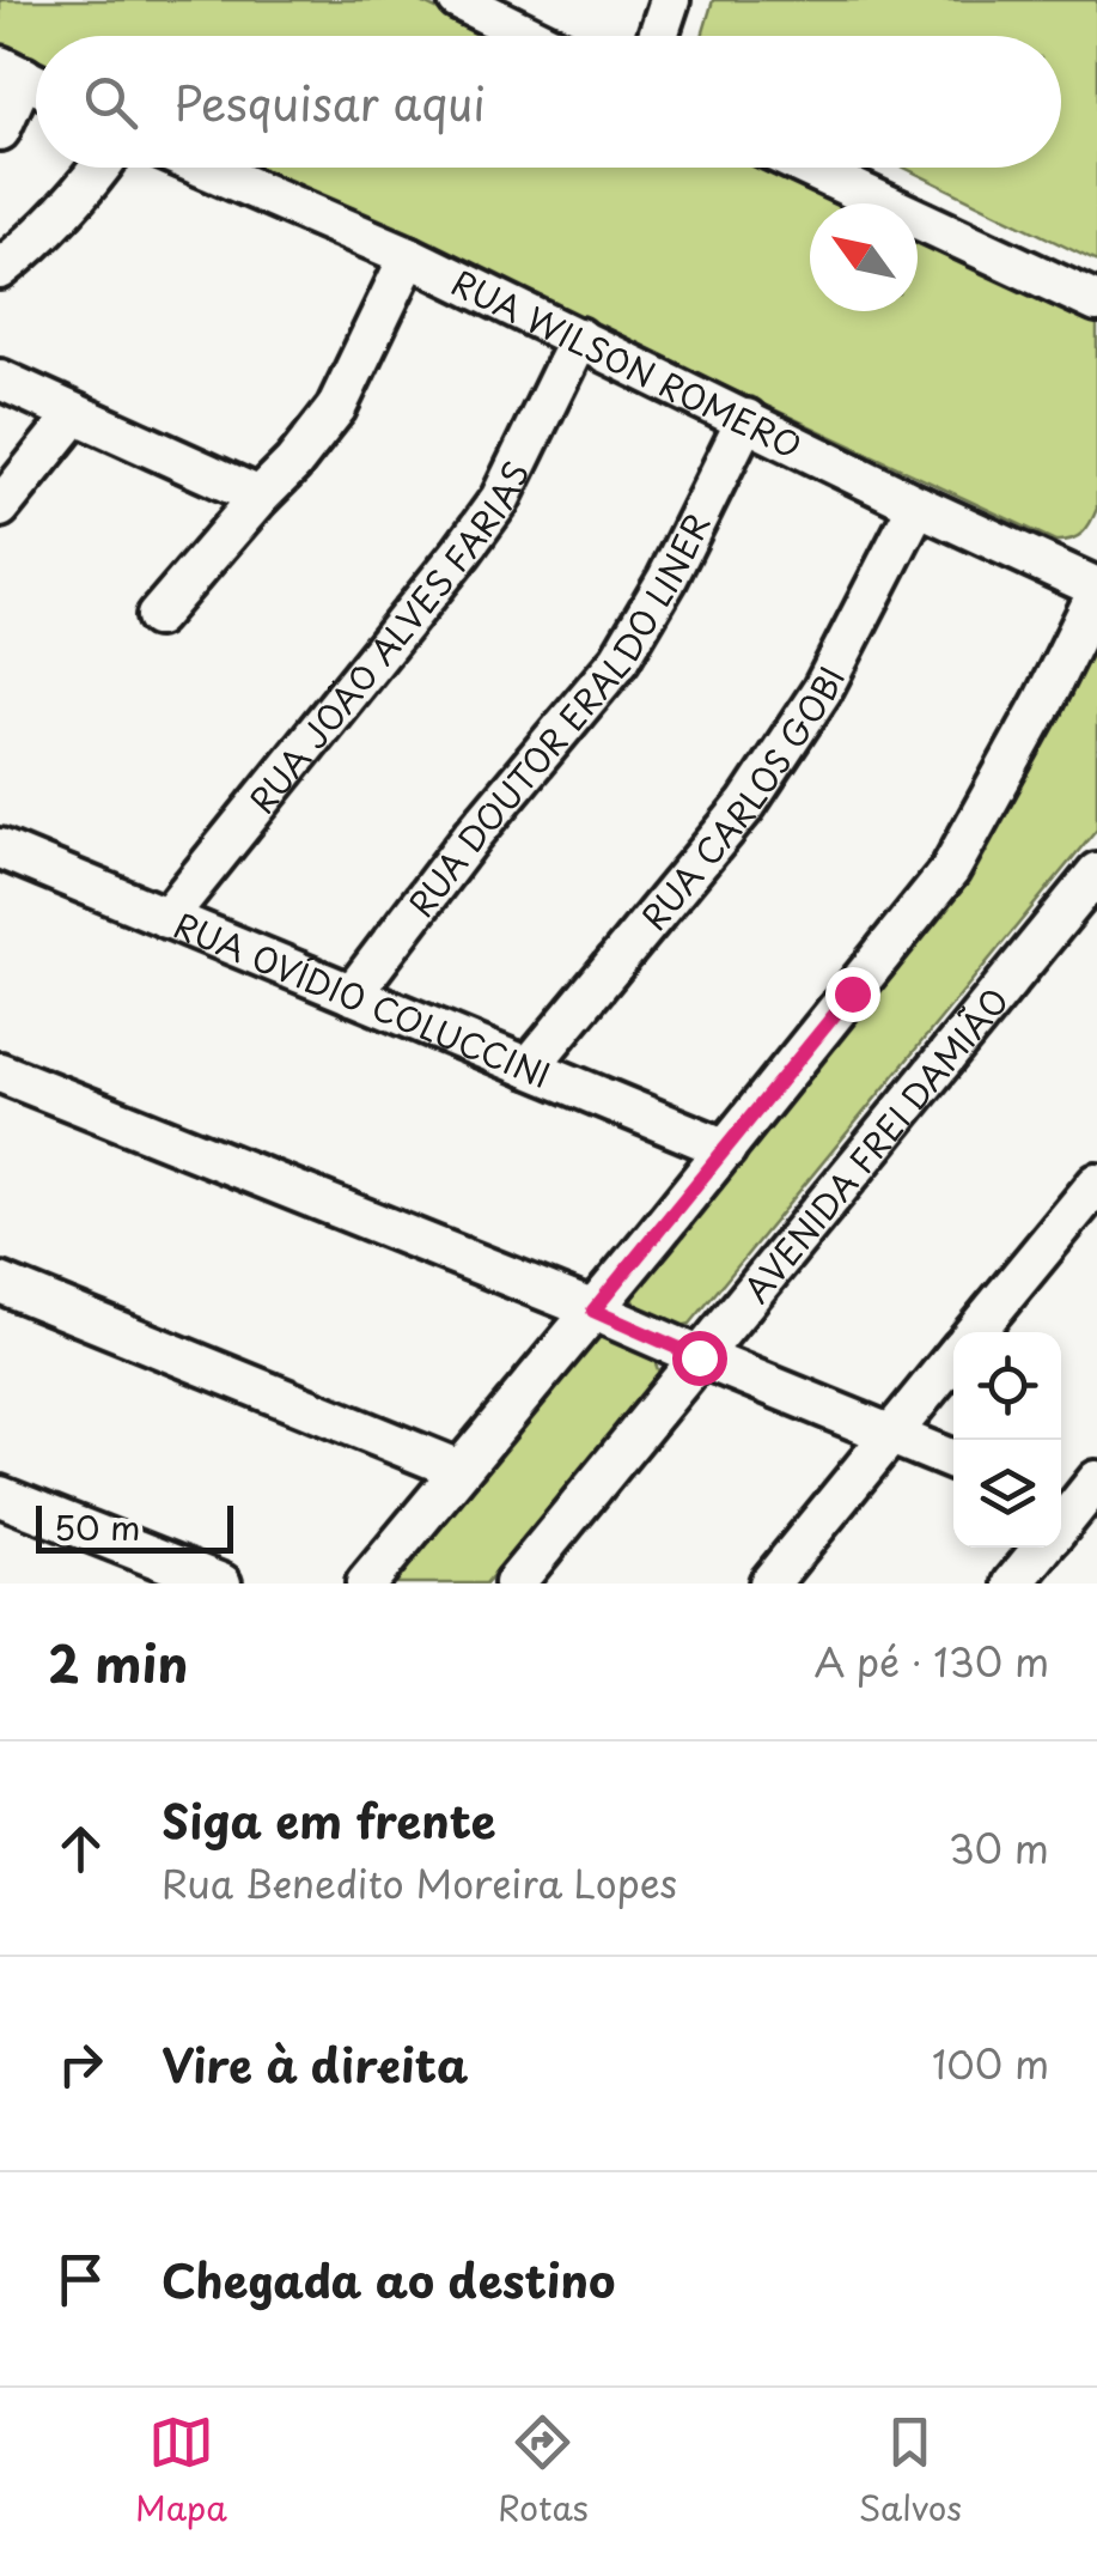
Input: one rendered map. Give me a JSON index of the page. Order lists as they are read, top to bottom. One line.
{"streets":{"street":["RUA WILSON ROMERO","RUA JOÃO ALVES FARIAS","RUA DOUTOR ERALDO LINER","RUA CARLOS GOBI","RUA OVÍDIO COLUCCINI","AVENIDA FREI DAMIÃO"]},"crossings":[["RUA WILSON ROMERO","RUA JOÃO ALVES FARIAS"],["RUA WILSON ROMERO","RUA DOUTOR ERALDO LINER"],["RUA WILSON ROMERO","RUA CARLOS GOBI"],["RUA JOÃO ALVES FARIAS","RUA OVÍDIO COLUCCINI"],["RUA DOUTOR ERALDO LINER","RUA OVÍDIO COLUCCINI"],["RUA CARLOS GOBI","RUA OVÍDIO COLUCCINI"]],"scale_bar":"50 m","north":"top left","page":{"search":"Pesquisar aqui","scale":"50 m","heading":["2 min","A pé · 130 m"],"list":[["Siga em frente","Rua Benedito Moreira Lopes","30 m"],["Vire à direita","100 m"],"Chegada ao destino"],"nav":["Mapa","Rotas","Salvos"]}}
